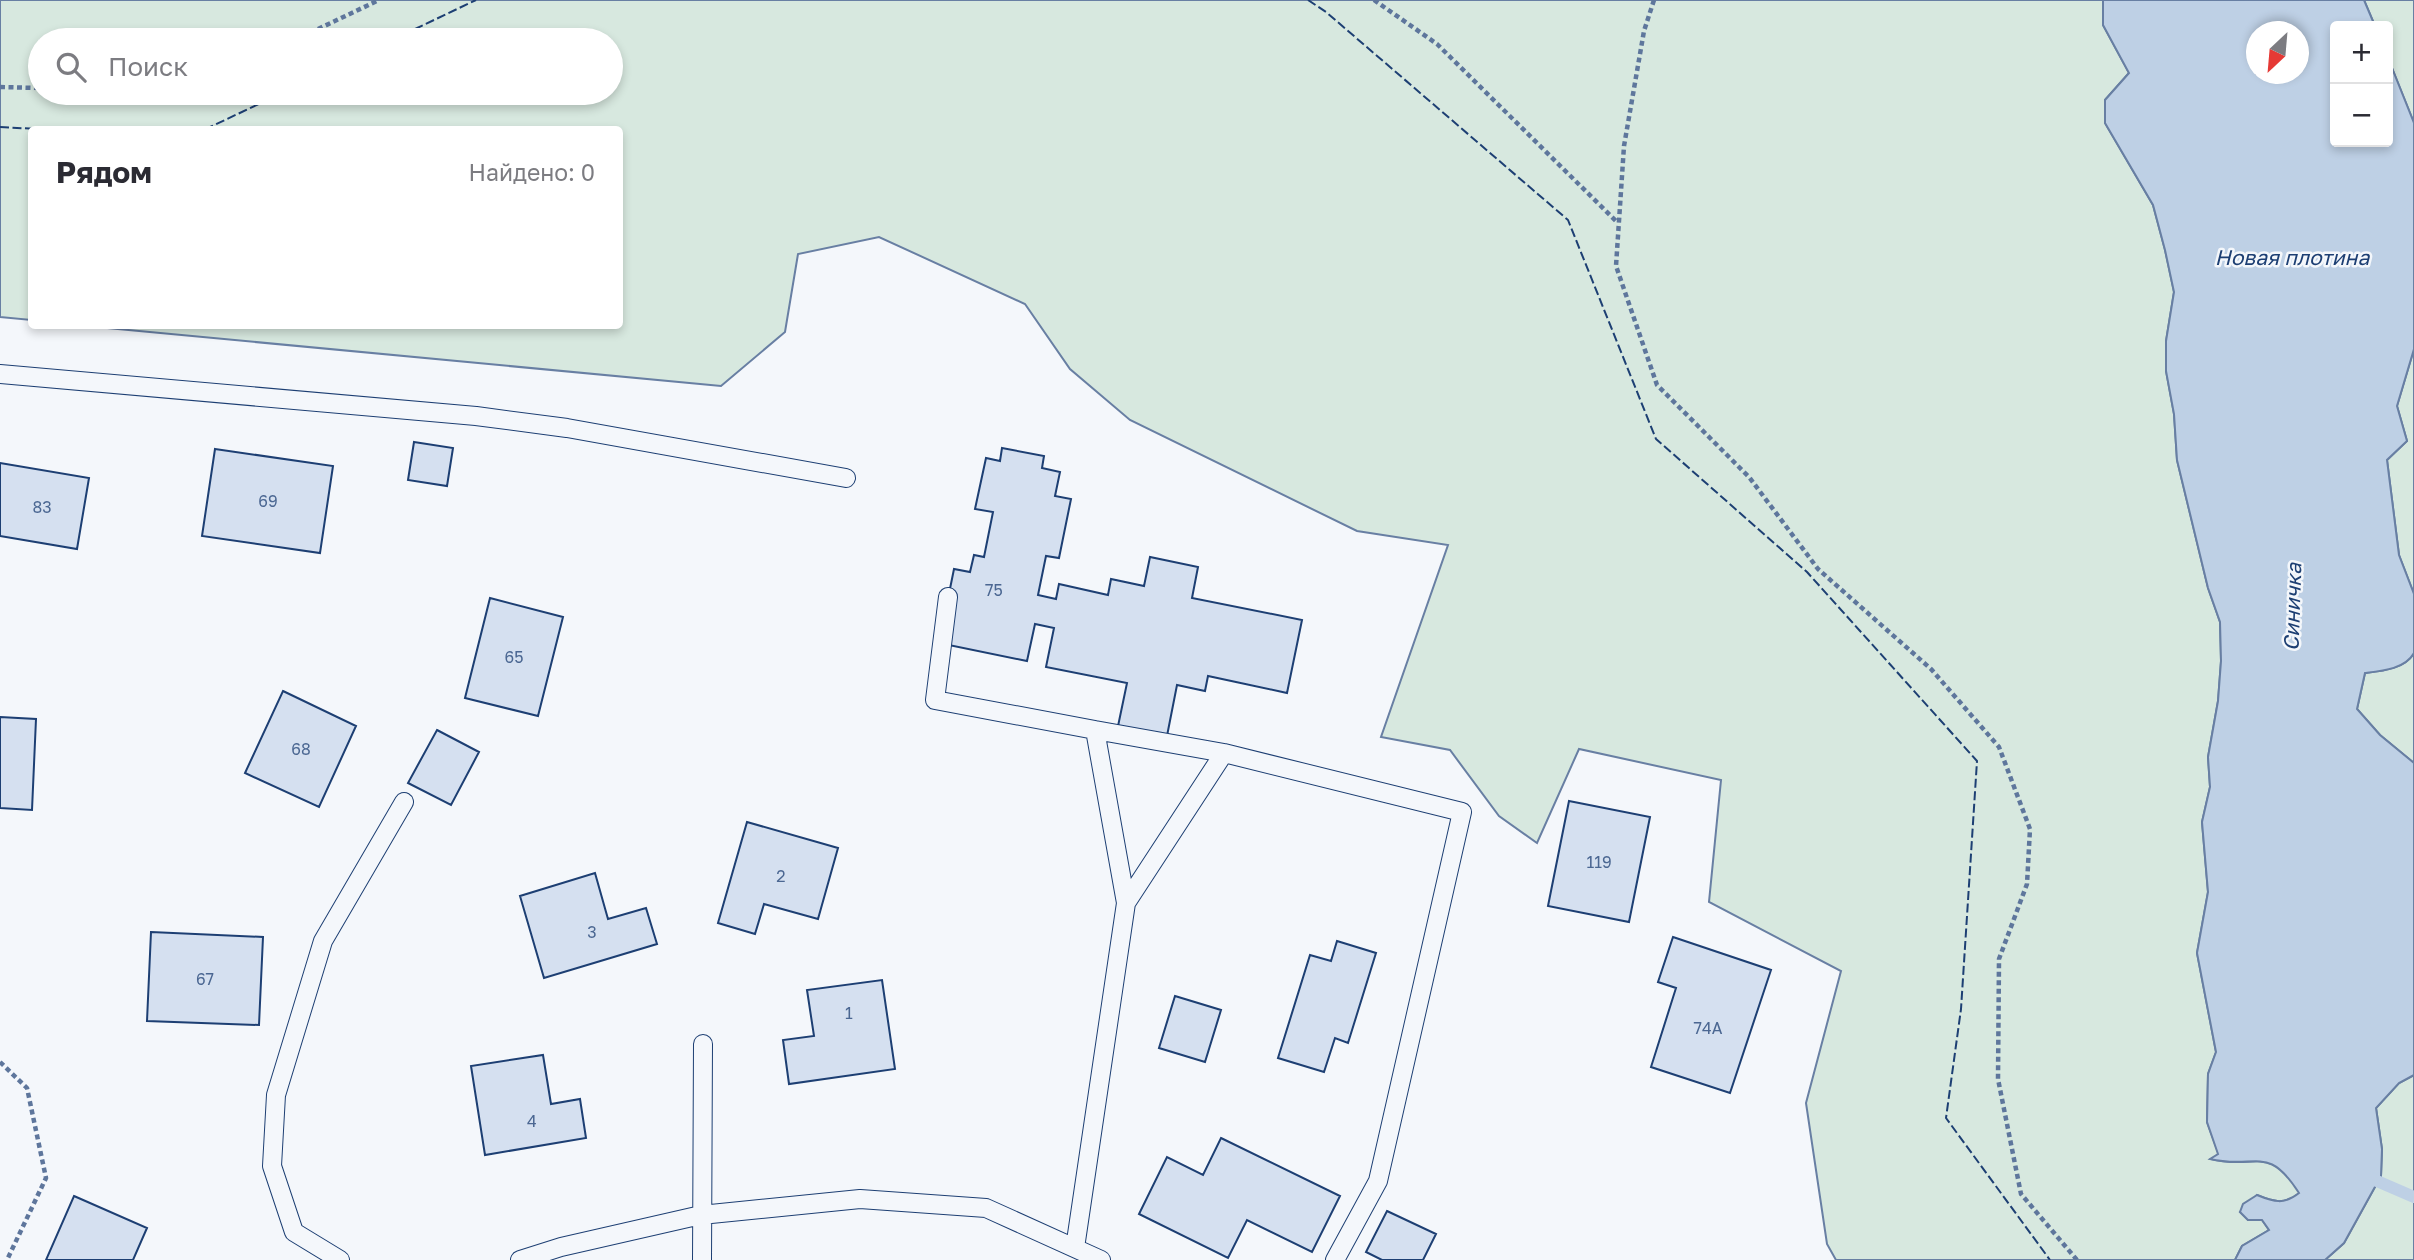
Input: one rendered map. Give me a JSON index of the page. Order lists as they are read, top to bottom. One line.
{"water":["Новая плотина","Синичка"],"house_numbers":["69","83","75","65","68","119","2","3","67","1","74А","4"],"north":"bottom left","page":{"map_buttons":["+","−"],"search":"Поиск","heading":["Рядом","Найдено: 0"]}}
